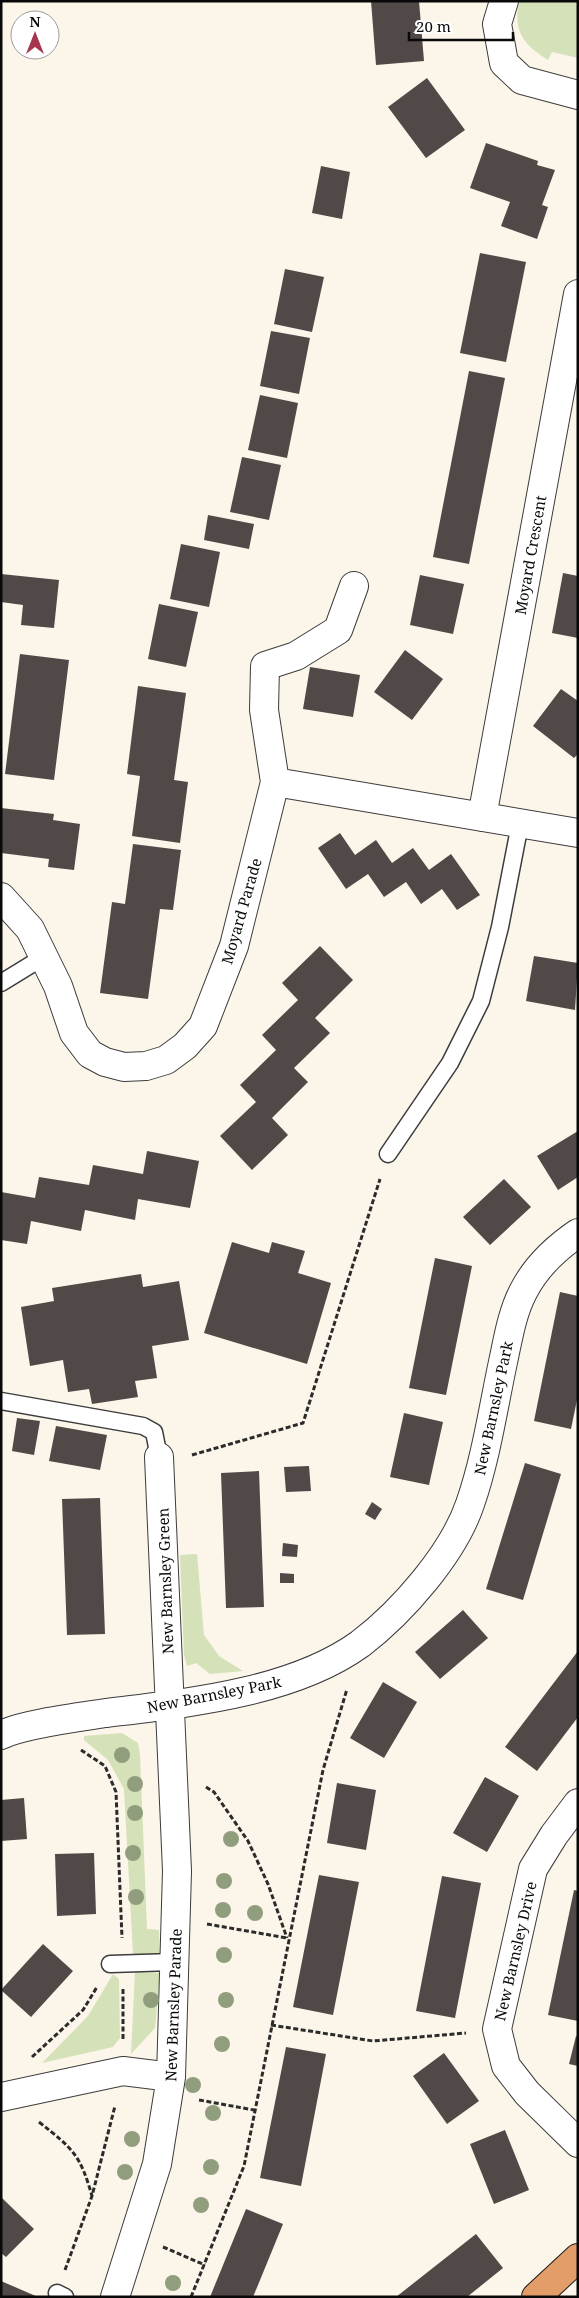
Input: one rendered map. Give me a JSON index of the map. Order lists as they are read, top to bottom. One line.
{"streets":{"street":["Moyard Crescent","Moyard Parade","New Barnsley Park","New Barnsley Green","New Barnsley Drive","New Barnsley Parade"]},"crossings":[["New Barnsley Park","New Barnsley Green"],["New Barnsley Park","New Barnsley Parade"],["New Barnsley Green","New Barnsley Parade"]],"scale_bar":"20 m","north":"top"}
